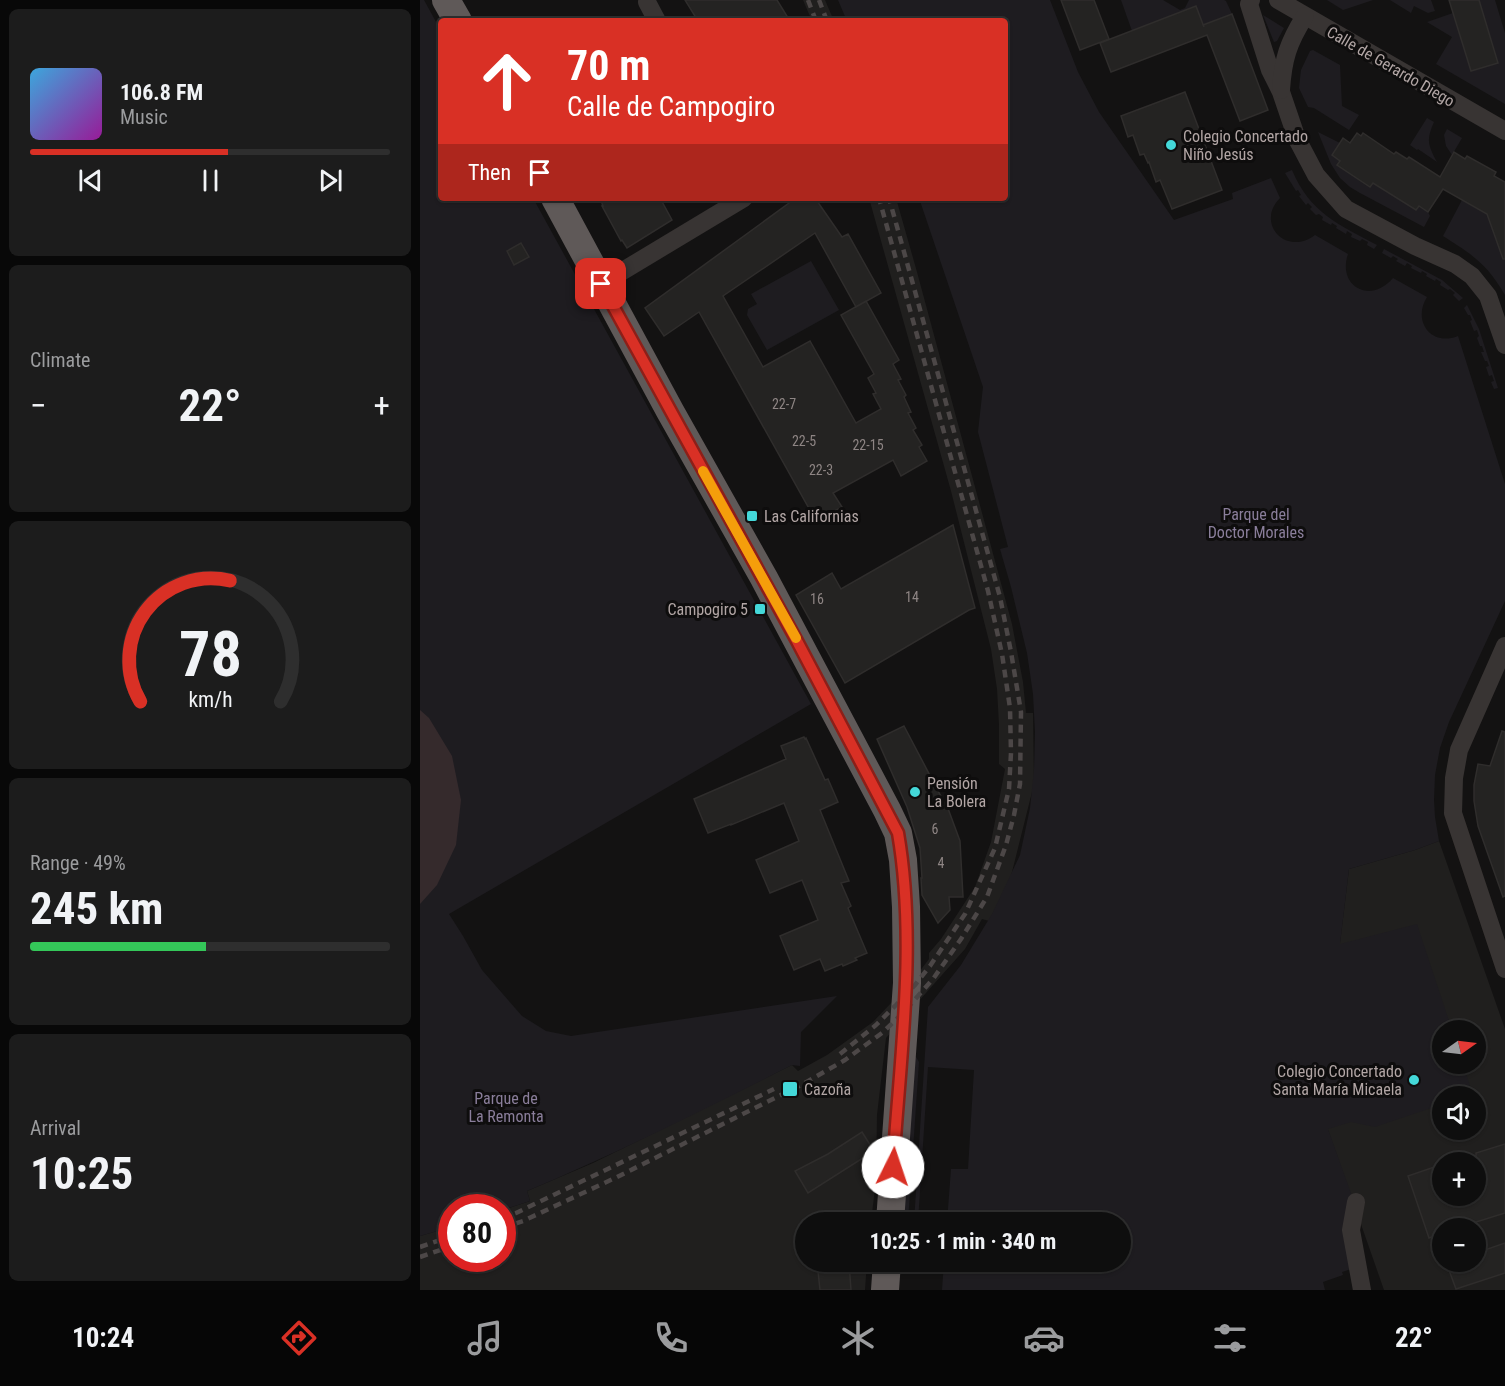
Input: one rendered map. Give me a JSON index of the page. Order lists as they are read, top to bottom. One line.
{"streets":{"street":["Calle de Gerardo Diego"]},"parks":["Parque del Doctor Morales","Parque de La Remonta"],"places":{"other":["Colegio Concertado Niño Jesús","Pensión La Bolera","Colegio Concertado Santa María Micaela"],"transit":["Las Californias","Campogiro 5","Cazoña"]},"house_numbers":["22-7","22-5","22-15","22-3","14","16","6","4"],"north":"right","page":{"turn":["70 m","Calle de Campogiro"],"song":["106.8 FM","Music"],"then":"Then","tile":["Climate",["Range · 49%","245 km"],["Arrival","10:25"]],"heat":["−","22°","+"],"map_buttons":["+","−"],"limit":"80","trip":"10:25 · 1 min · 340 m","tabs":["10:24","22°"],"gauge":["78","km/h"]}}
